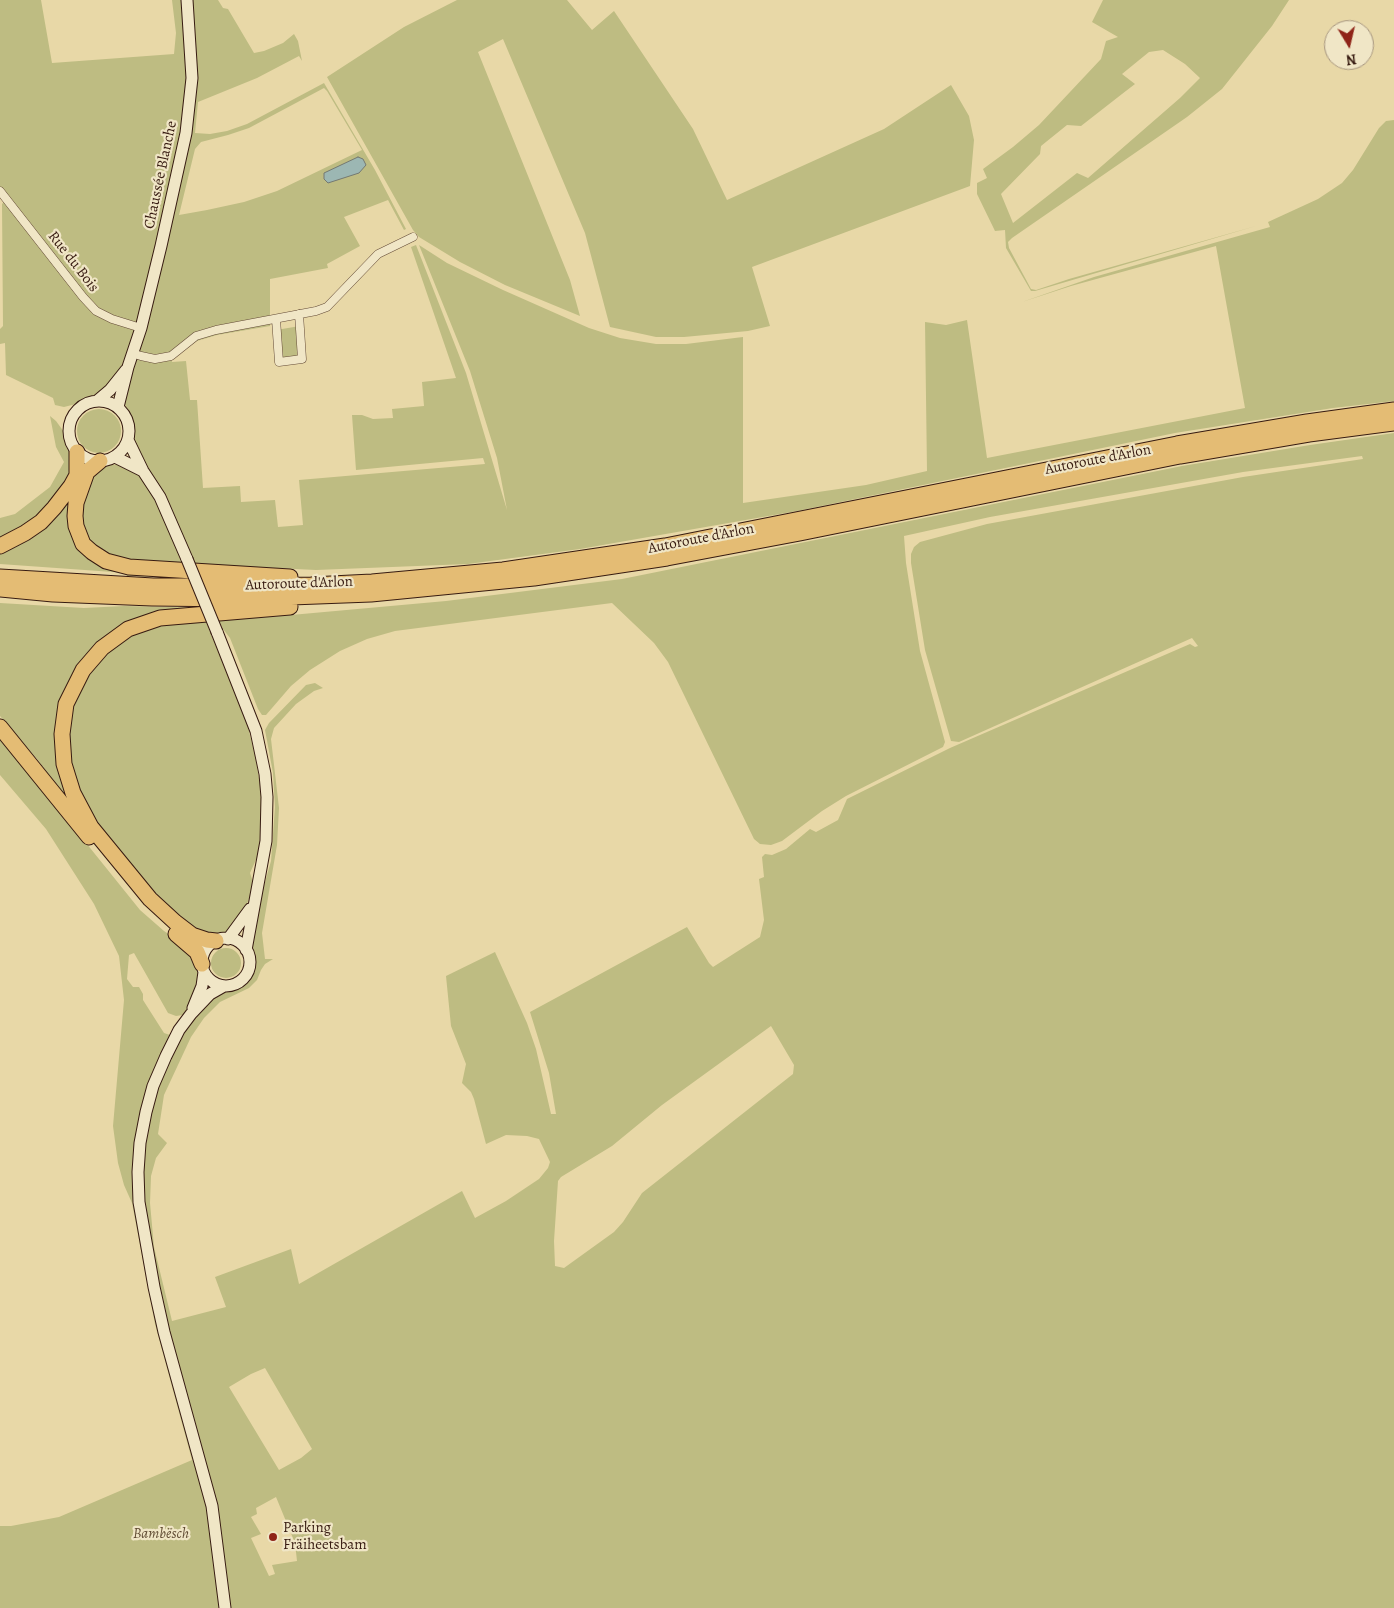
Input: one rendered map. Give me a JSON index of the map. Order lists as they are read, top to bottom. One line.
{"streets":{"highway":["Autoroute d'Arlon"],"main road":["Chaussée Blanche"],"street":["Rue du Bois"]},"crossings":[["Chaussée Blanche","Rue du Bois"]],"parks":["Bambësch"],"places":["Parking Fräiheetsbam"],"north":"bottom"}
